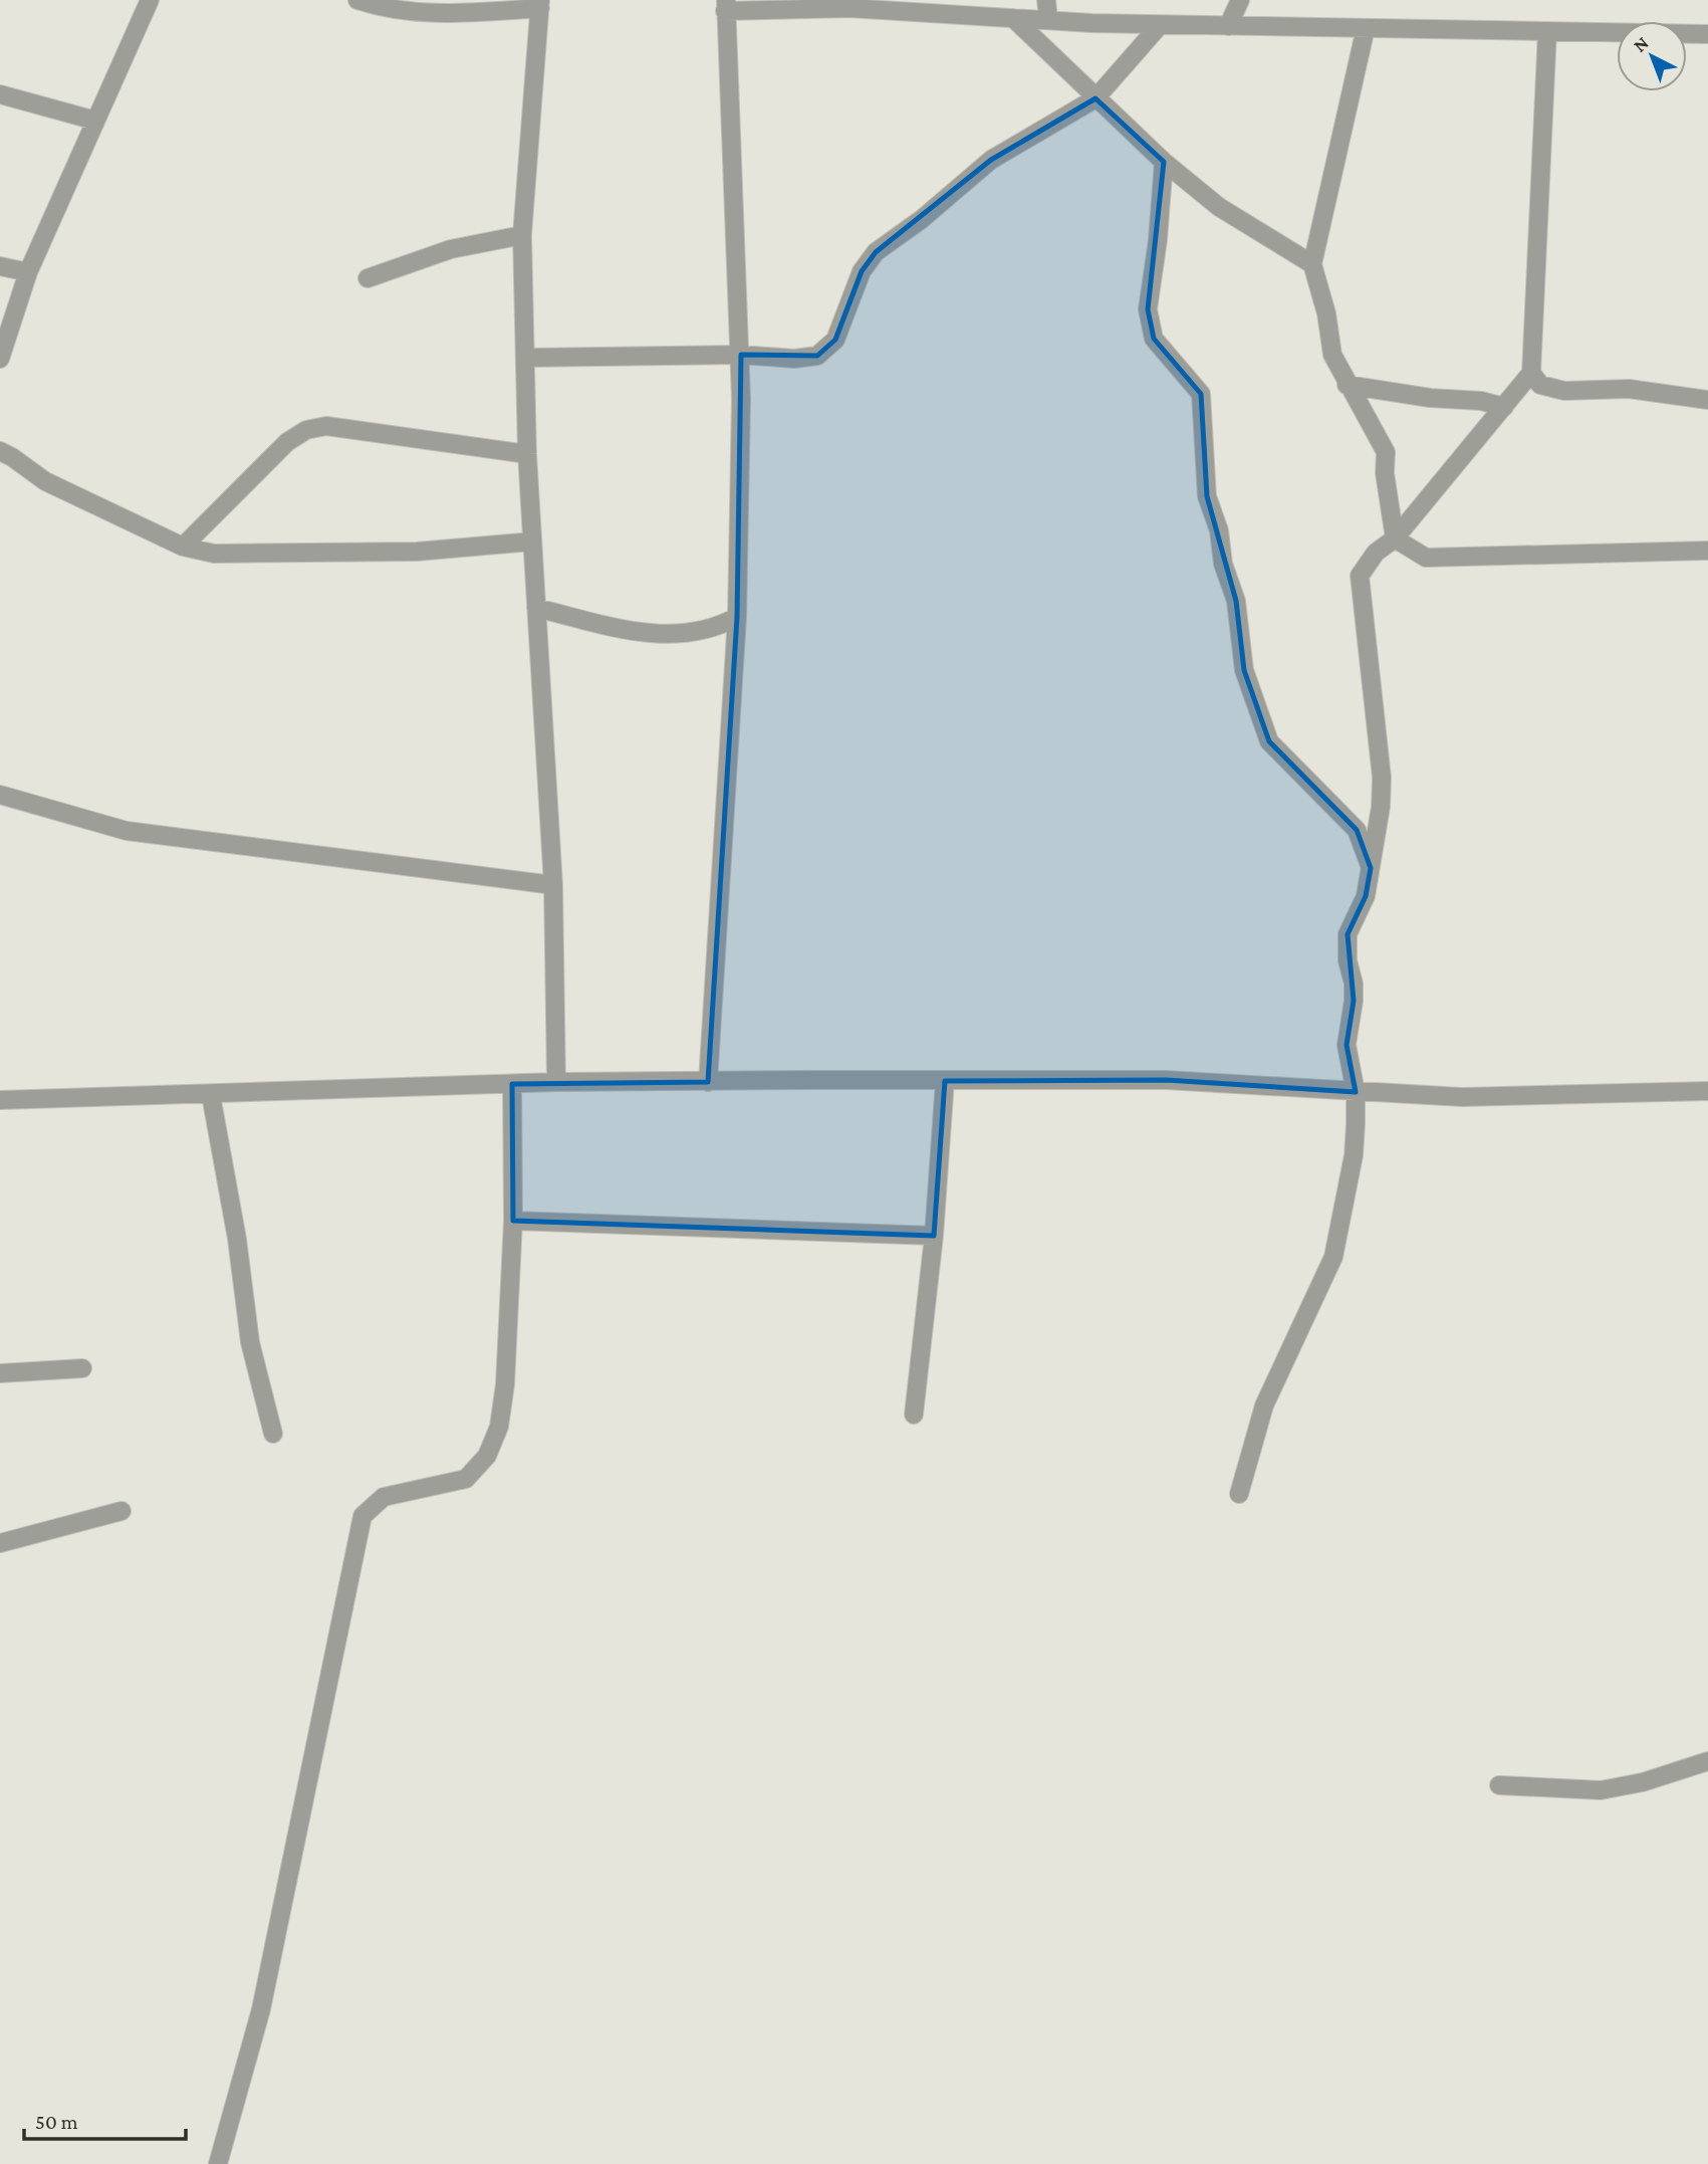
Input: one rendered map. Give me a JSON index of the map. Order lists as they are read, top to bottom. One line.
{"scale_bar":"50 m","north":"top left"}
